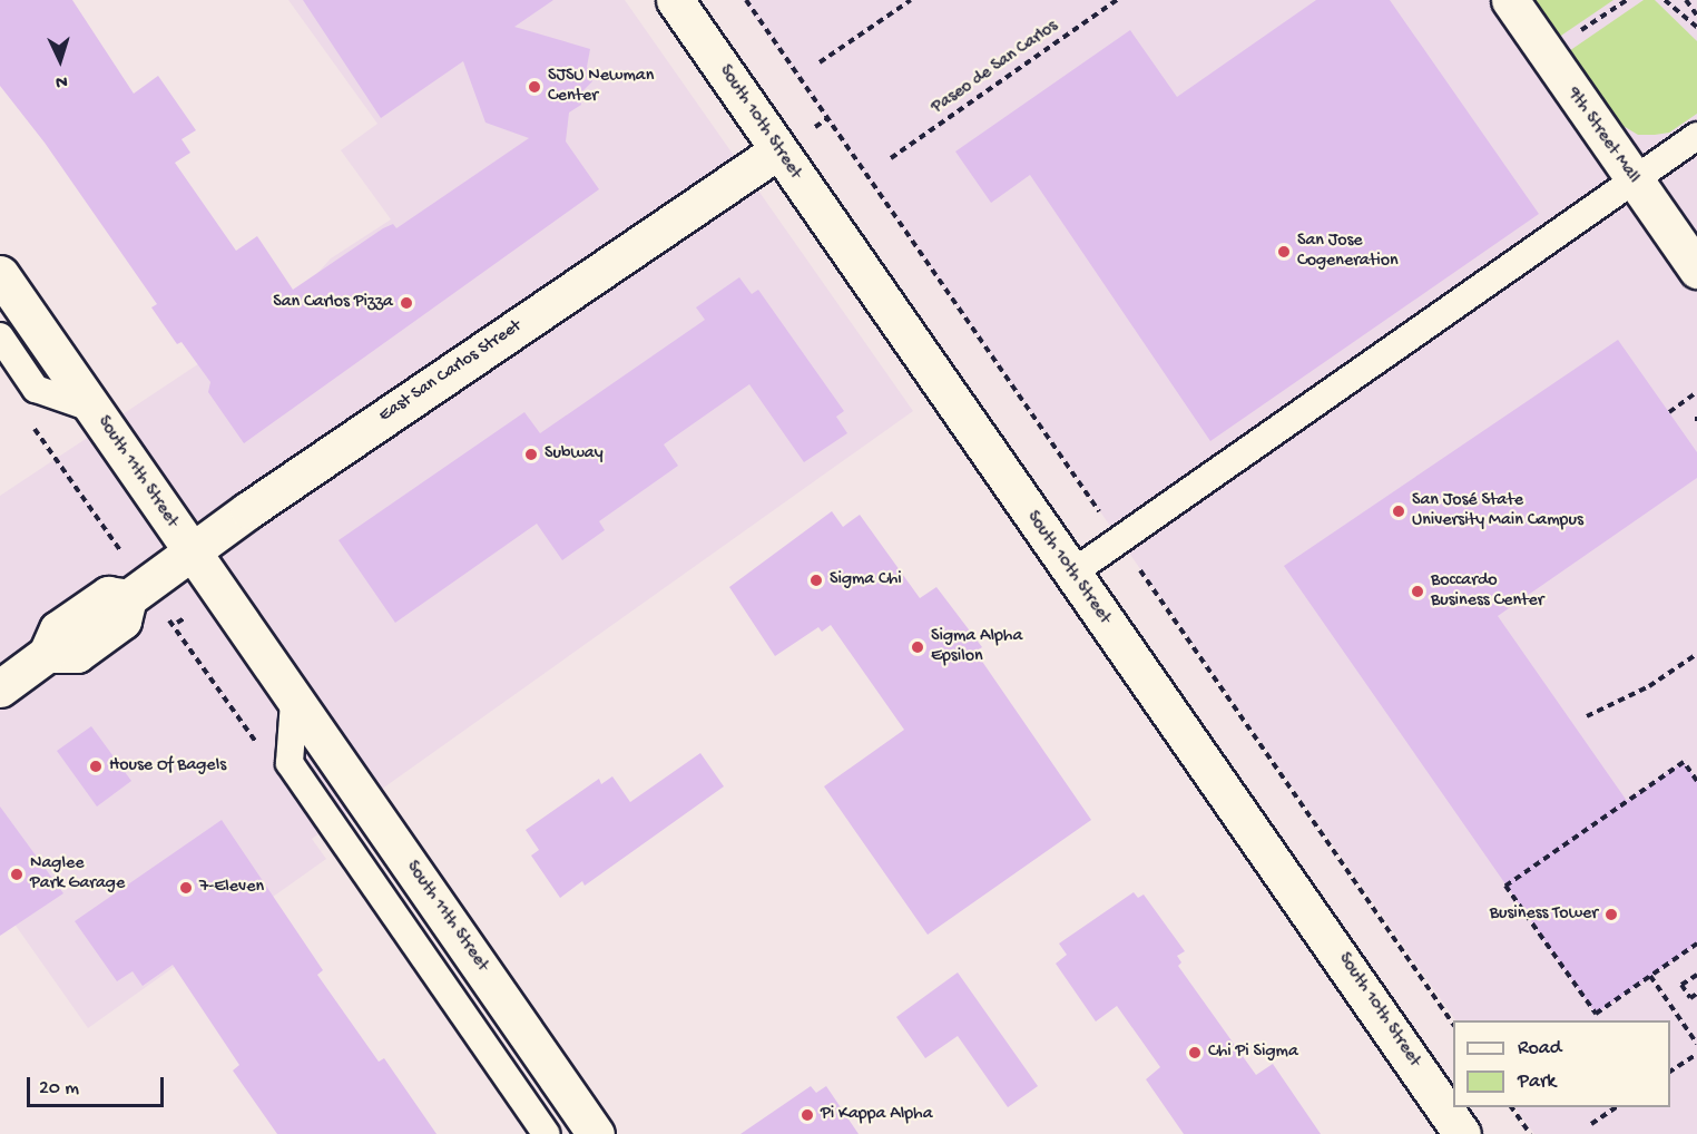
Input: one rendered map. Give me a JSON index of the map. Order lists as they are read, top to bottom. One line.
{"streets":{"main road":["South 10th Street","9th Street Mall","East San Carlos Street","South 11th Street"],"path":["Paseo de San Carlos"]},"crossings":[["South 10th Street","East San Carlos Street"],["East San Carlos Street","South 11th Street"]],"places":["SJSU Newman Center","San Jose Cogeneration","San Carlos Pizza","Subway","San José State University Main Campus","Sigma Chi","Boccardo Business Center","Sigma Alpha Epsilon","House Of Bagels","Naglee Park Garage","7-Eleven","Business Tower","Chi Pi Sigma","Pi Kappa Alpha"],"legend":["Road","Park"],"scale_bar":"20 m","north":"bottom"}
